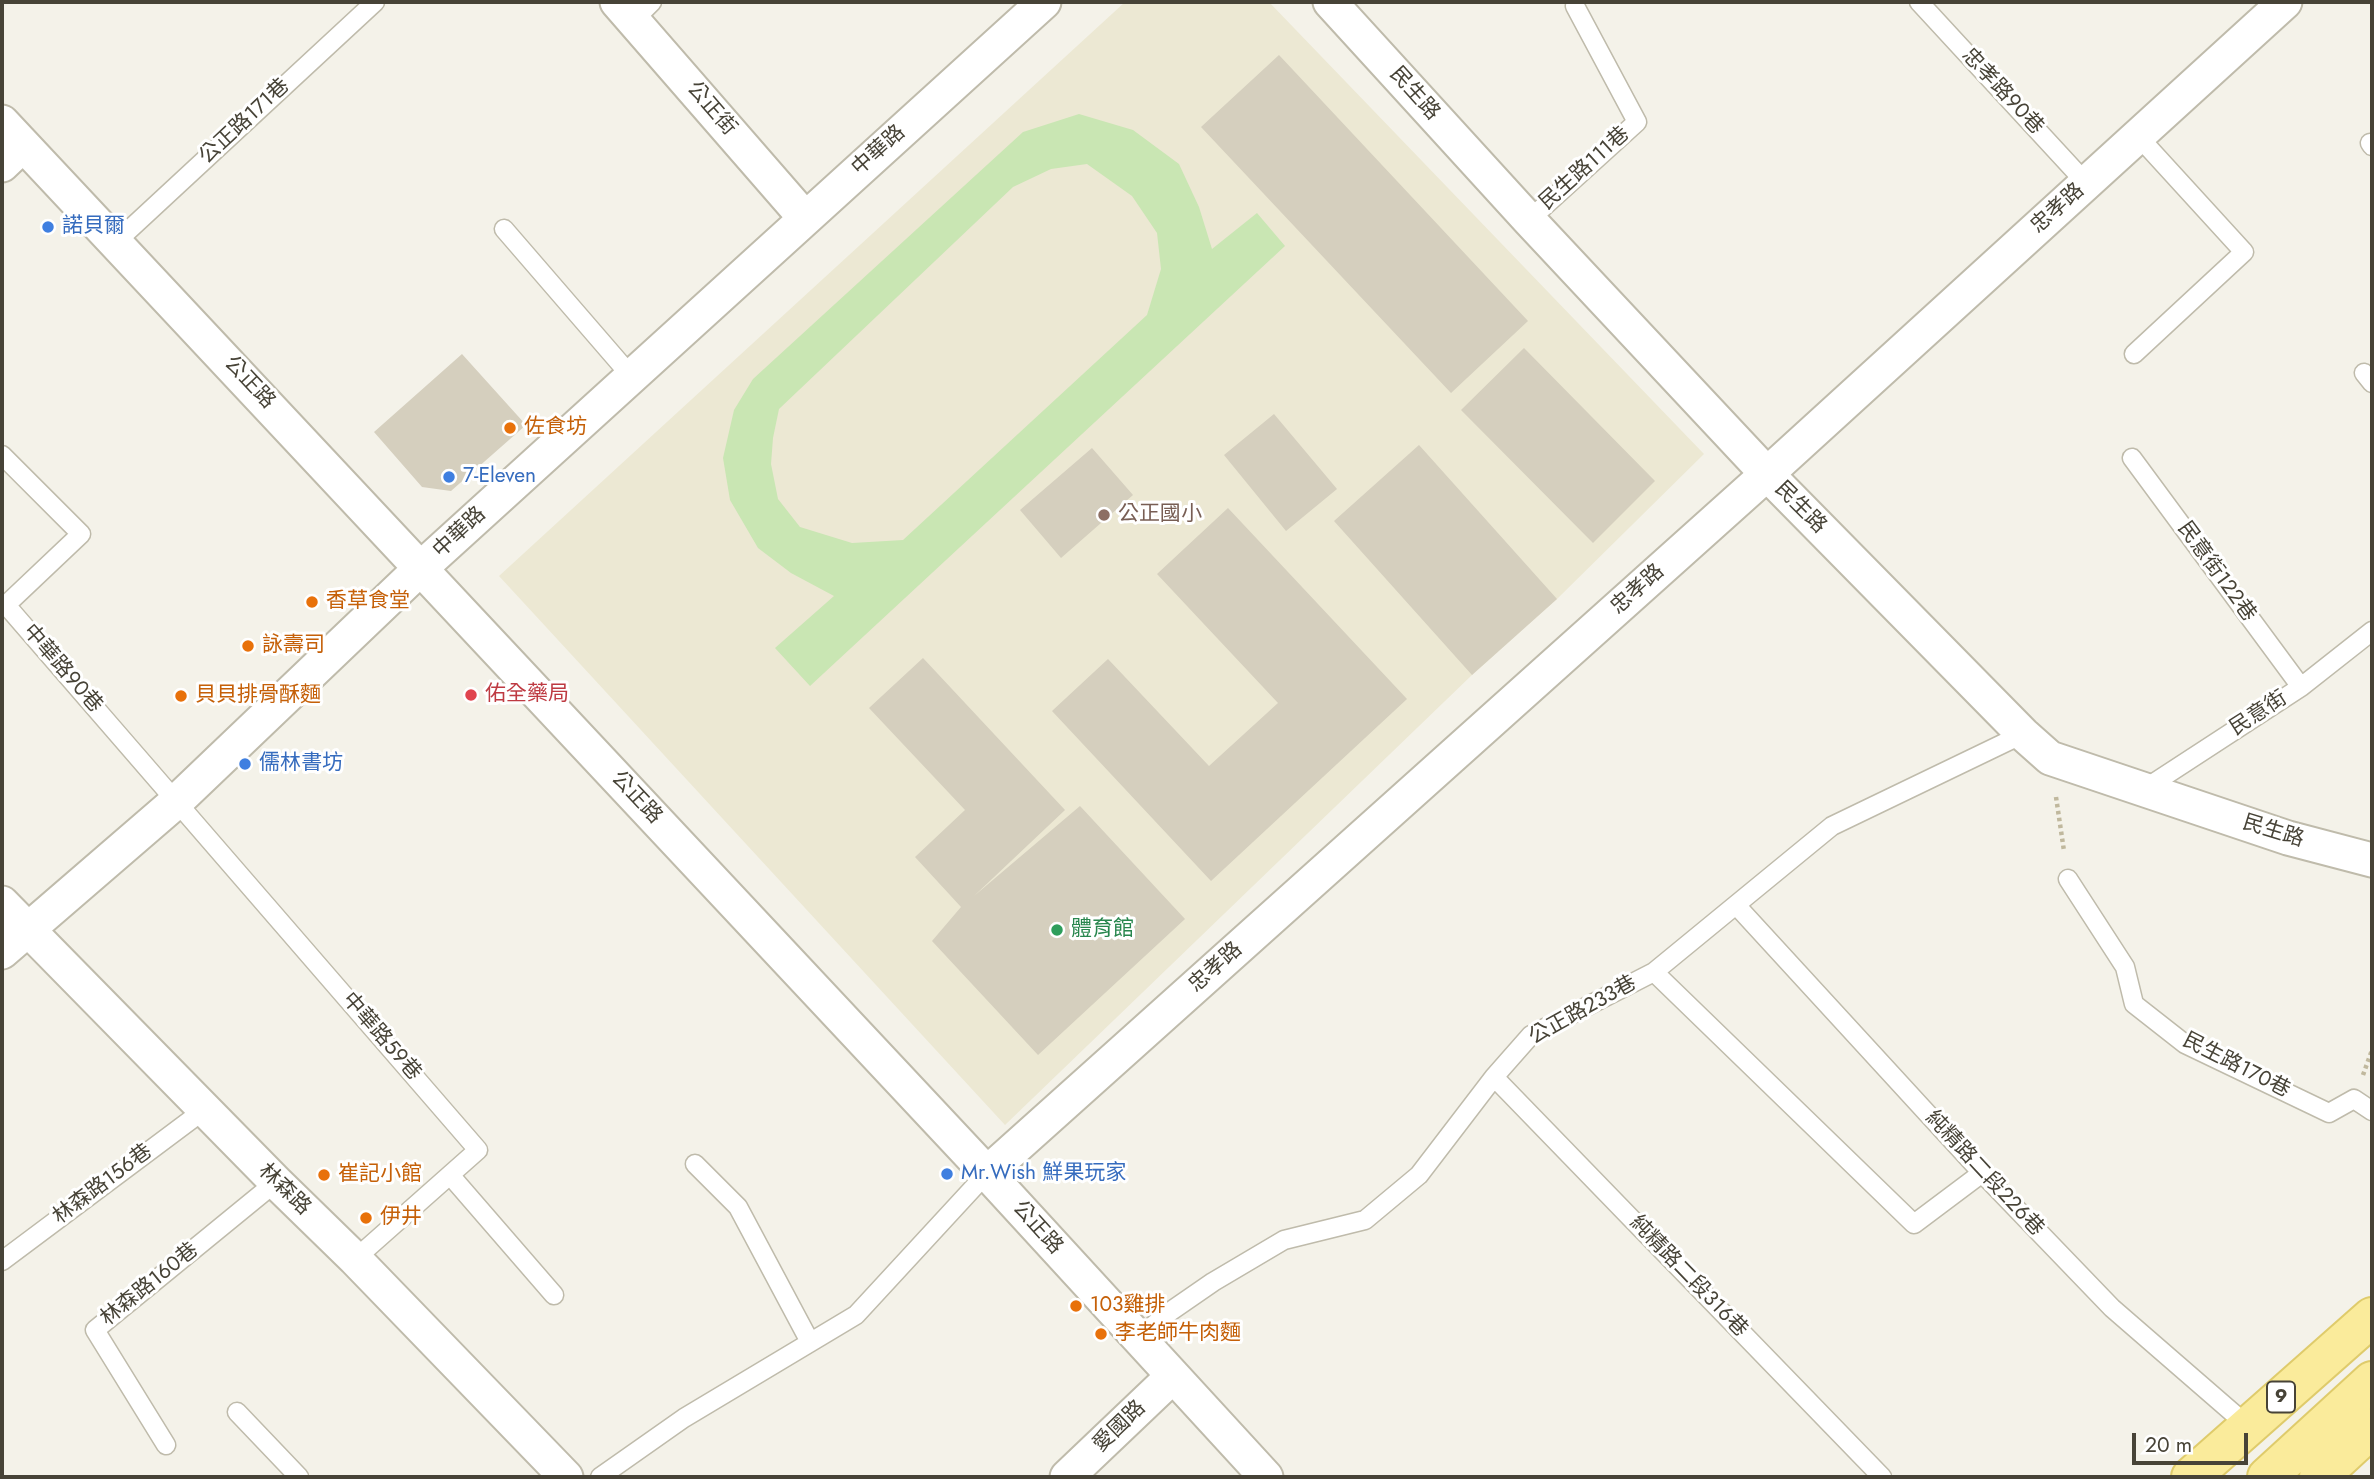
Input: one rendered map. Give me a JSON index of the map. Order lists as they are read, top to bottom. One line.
{"streets":{"main road":["9"],"street":["民生路","公正街","中華路","忠孝路","公正路","林森路","愛國路"],"lane":["忠孝路90巷","公正路171巷","民生路111巷","民意街122巷","中華路90巷","民意街","公正路233巷","中華路59巷","民生路170巷","純精路二段226巷","林森路156巷","純精路二段316巷","林森路160巷"]},"crossings":[["忠孝路90巷","忠孝路"],["民生路","民生路111巷"],["民生路","忠孝路"],["民生路","民意街"],["民生路","公正路233巷"],["公正街","中華路"],["公正路171巷","公正路"],["中華路","公正路"],["中華路","中華路90巷"],["中華路","中華路59巷"],["中華路","林森路"],["忠孝路","公正路"],["公正路","公正路233巷"],["公正路","愛國路"],["民意街122巷","民意街"],["中華路90巷","中華路59巷"],["公正路233巷","純精路二段226巷"],["公正路233巷","純精路二段316巷"],["中華路59巷","林森路"],["純精路二段226巷","9"],["林森路156巷","林森路"],["林森路","林森路160巷"]],"places":["諾貝爾","佐食坊","7-Eleven","公正國小","香草食堂","詠壽司","佑全藥局","貝貝排骨酥麵","儒林書坊","體育館","Mr.Wish 鮮果玩家","崔記小館","伊井","103雞排","李老師牛肉麵"],"scale_bar":"20 m"}
